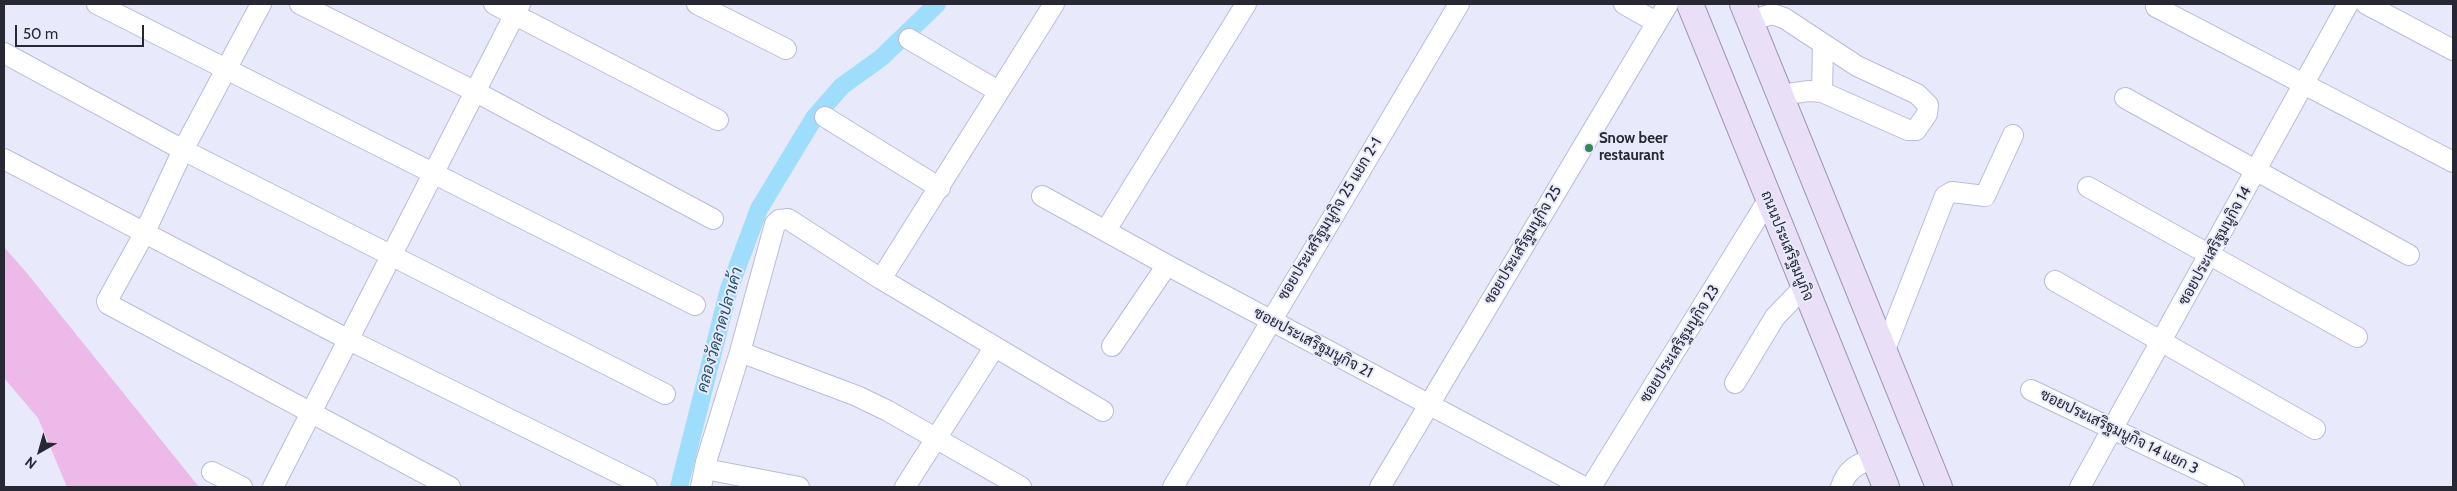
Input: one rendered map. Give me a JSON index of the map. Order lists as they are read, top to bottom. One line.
{"streets":{"main road":["ถนนประเสริฐมนูกิจ"],"street":["ซอยประเสริฐมนูกิจ 25 แยก 2-1","ซอยประเสริฐมนูกิจ 25","ซอยประเสริฐมนูกิจ 14","ซอยประเสริฐมนูกิจ 21","ซอยประเสริฐมนูกิจ 23","ซอยประเสริฐมนูกิจ 14 แยก 3"]},"crossings":[["ซอยประเสริฐมนูกิจ 25 แยก 2-1","ซอยประเสริฐมนูกิจ 21"],["ซอยประเสริฐมนูกิจ 25","ซอยประเสริฐมนูกิจ 21"],["ถนนประเสริฐมนูกิจ","ซอยประเสริฐมนูกิจ 23"],["ซอยประเสริฐมนูกิจ 14","ซอยประเสริฐมนูกิจ 14 แยก 3"]],"water":["คลองวัดลาดปลาเค้า"],"places":["Snow beer restaurant"],"scale_bar":"50 m","north":"bottom left"}
